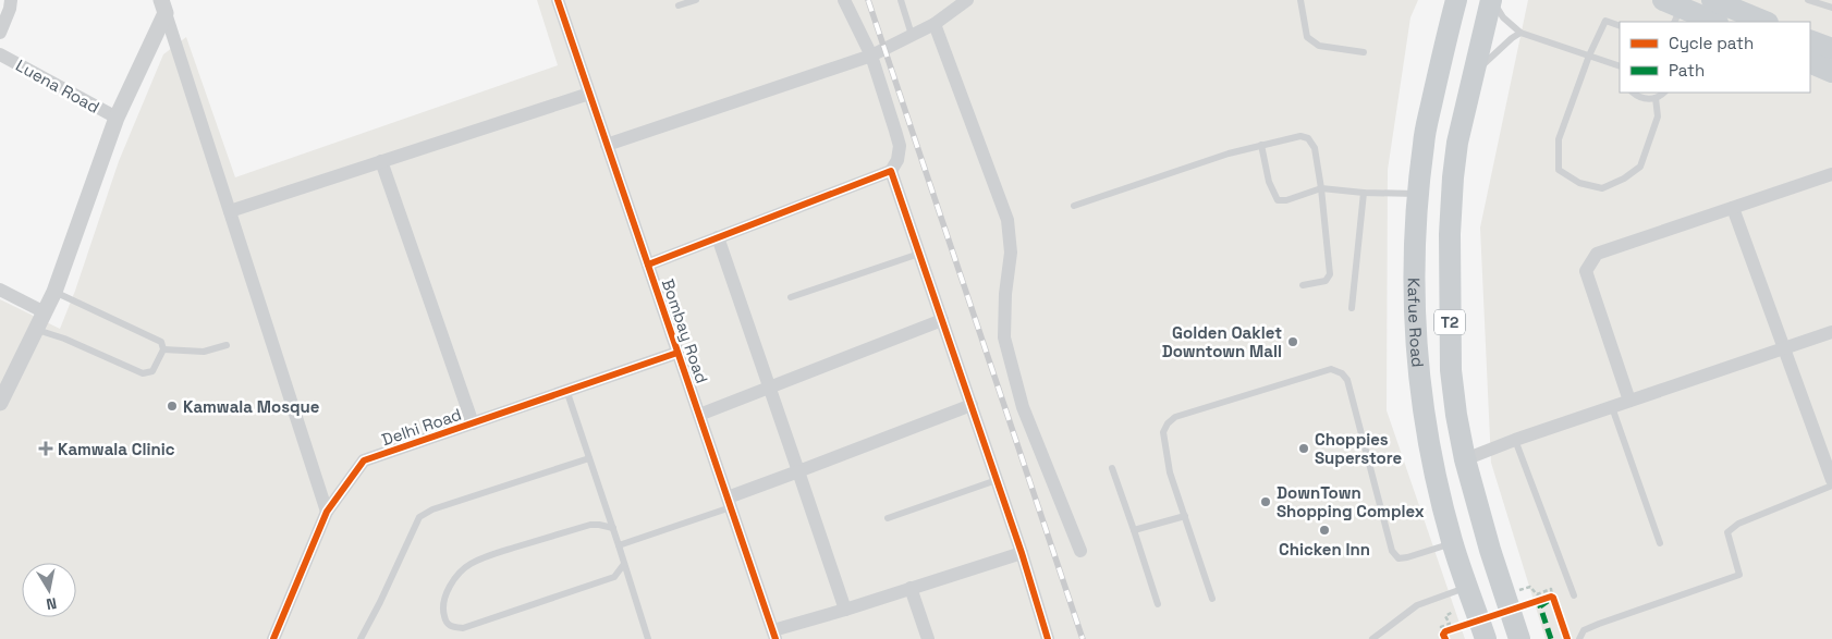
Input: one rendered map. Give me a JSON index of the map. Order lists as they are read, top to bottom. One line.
{"streets":{"main road":["Kafue Road","T2"],"street":["Luena Road","Bombay Road","Delhi Road"]},"crossings":[["Bombay Road","Delhi Road"]],"places":{"other":["Golden Oaklet Downtown Mall","Kamwala Mosque","Choppies Superstore","DownTown Shopping Complex","Chicken Inn"],"health":["Kamwala Clinic"]},"legend":["Cycle path","Path"],"north":"bottom"}
